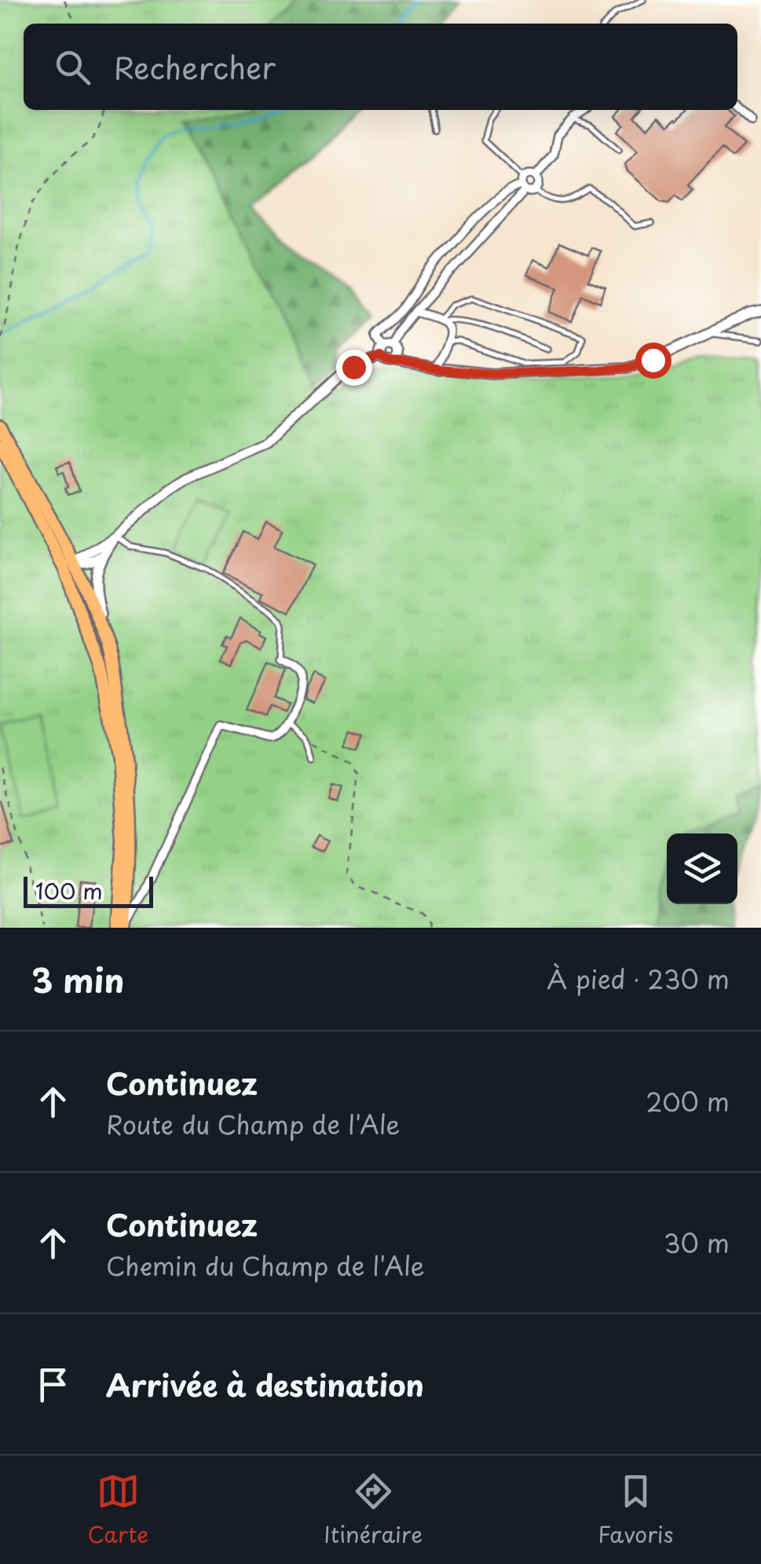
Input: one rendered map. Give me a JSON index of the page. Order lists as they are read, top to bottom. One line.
{"scale_bar":"100 m","page":{"search":"Rechercher","scale":"100 m","heading":["3 min","À pied · 230 m"],"list":[["Continuez","Route du Champ de l'Ale","200 m"],["Continuez","Chemin du Champ de l'Ale","30 m"],"Arrivée à destination"],"nav":["Carte","Itinéraire","Favoris"]}}
